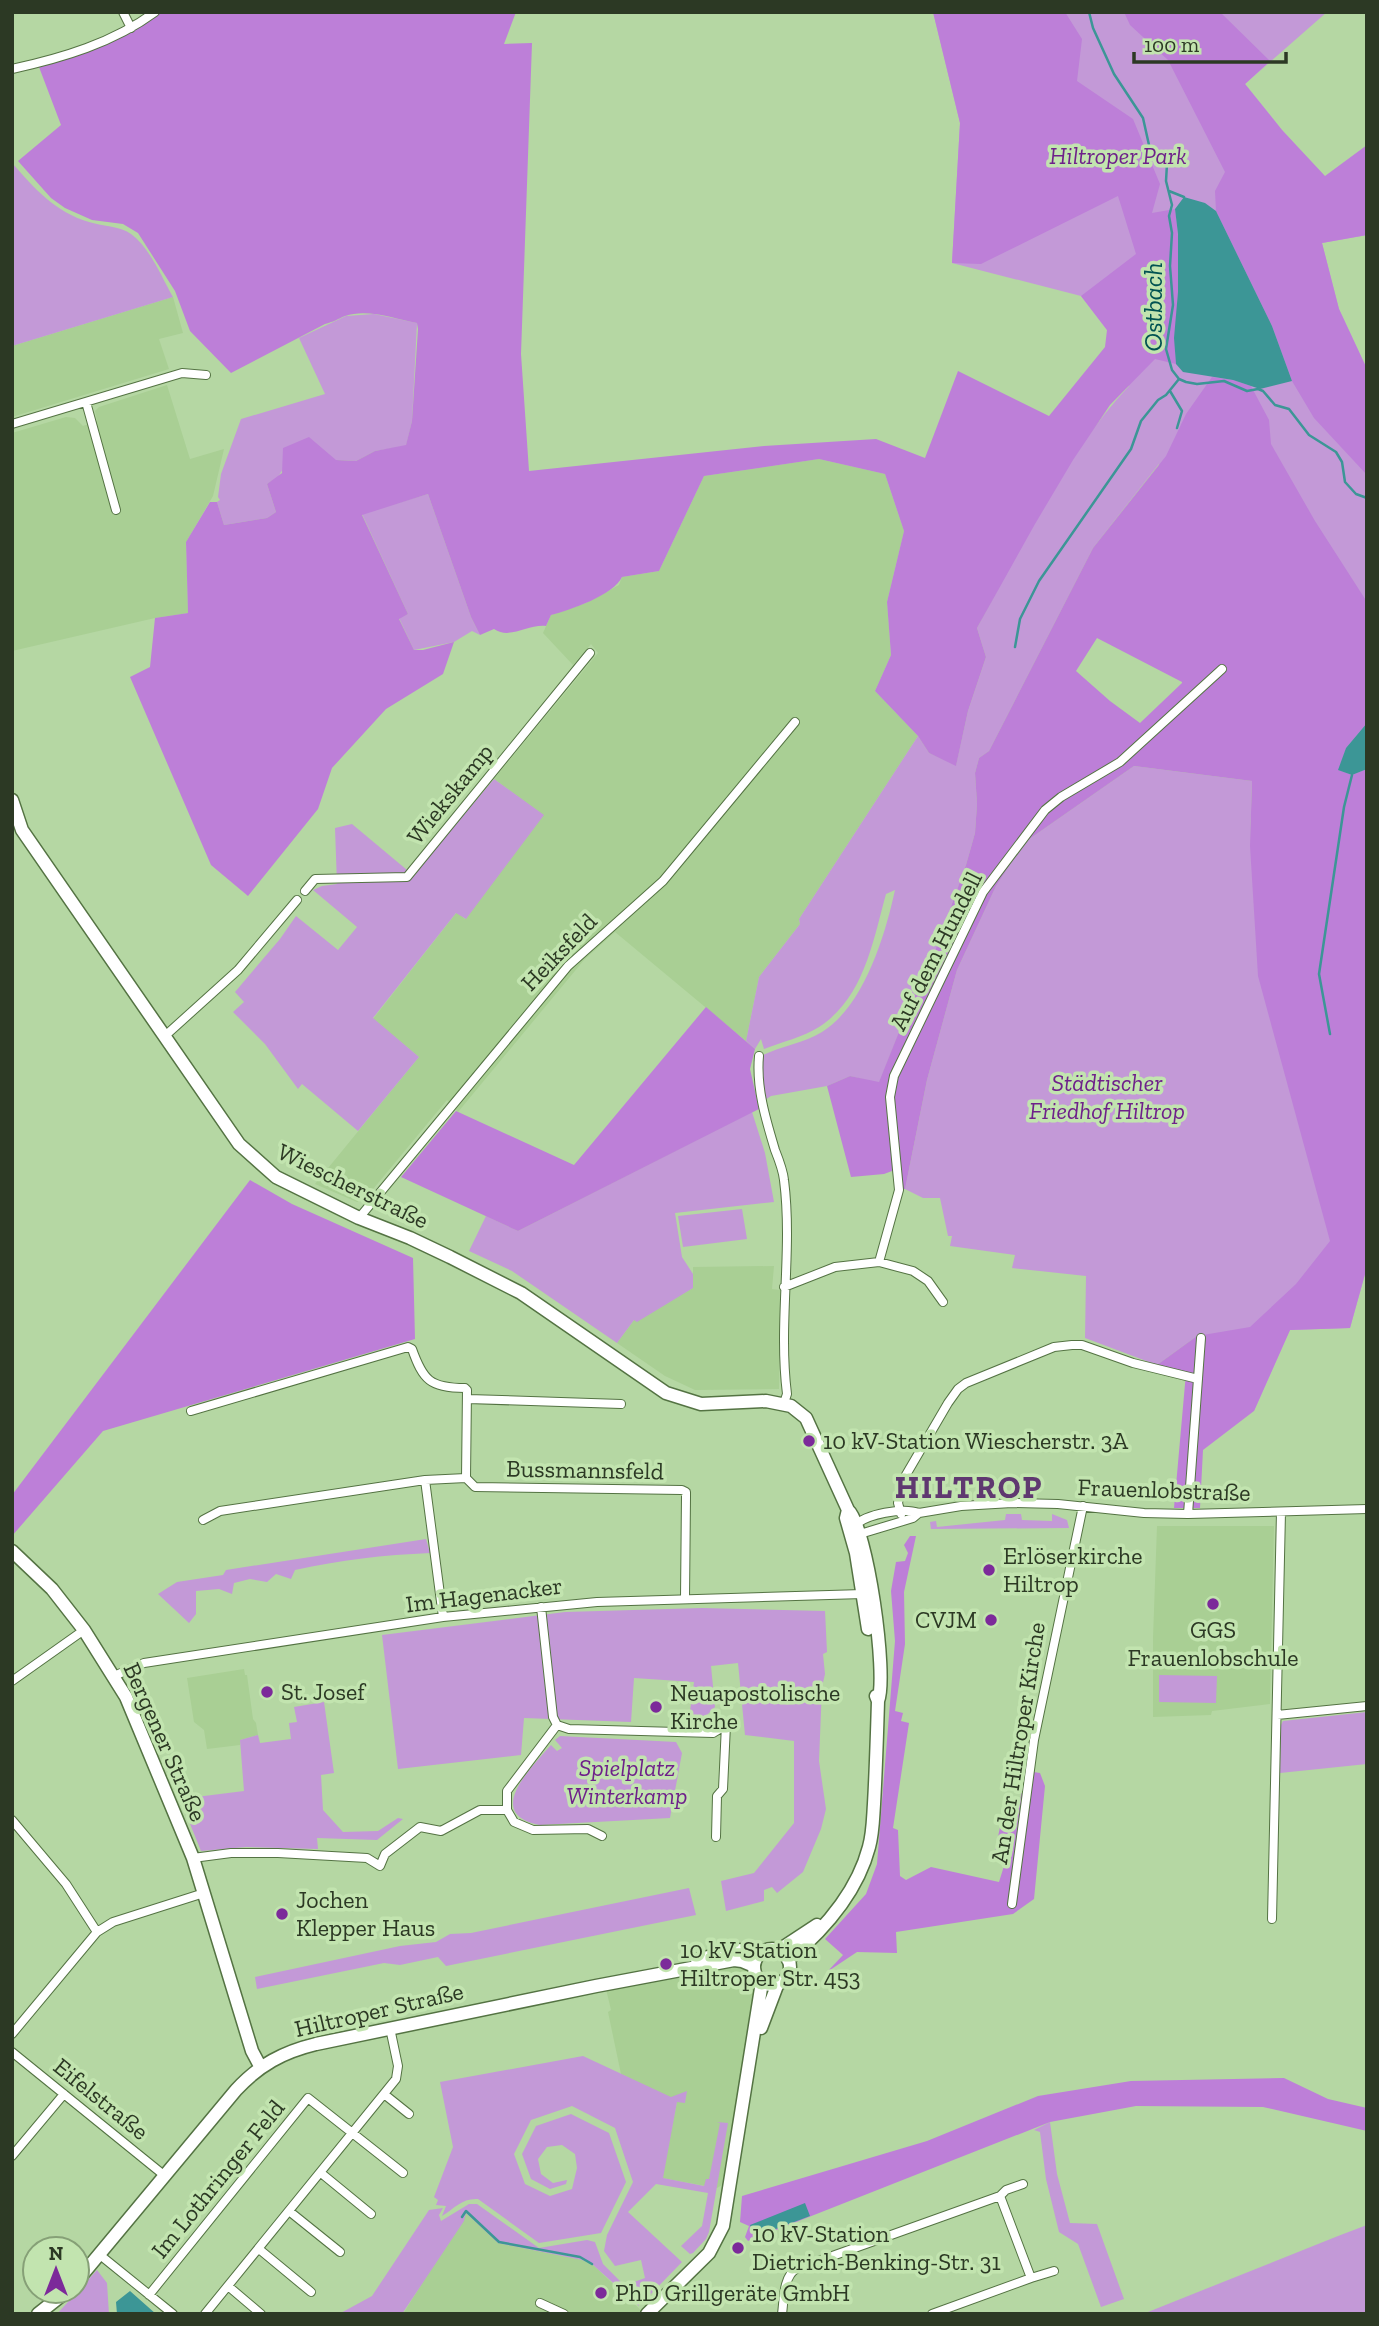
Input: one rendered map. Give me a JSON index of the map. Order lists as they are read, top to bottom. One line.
{"streets":{"main road":["Wiescherstraße","Bergener Straße","Hiltroper Straße"],"street":["Wiekskamp","Auf dem Hundell","Heiksfeld","Bussmannsfeld","Frauenlobstraße","Im Hagenacker","An der Hiltroper Kirche","Eifelstraße","Im Lothringer Feld"]},"crossings":[["Heiksfeld","Wiescherstraße"],["Bussmannsfeld","Im Hagenacker"],["Frauenlobstraße","An der Hiltroper Kirche"],["Im Hagenacker","Bergener Straße"],["Bergener Straße","Hiltroper Straße"],["Hiltroper Straße","Eifelstraße"],["Hiltroper Straße","Im Lothringer Feld"]],"districts":["HILTROP"],"water":["Ostbach"],"parks":["Hiltroper Park","Städtischer Friedhof Hiltrop","Spielplatz Winterkamp"],"places":["10 kV-Station Wiescherstr. 3A","Erlöserkirche Hiltrop","GGS Frauenlobschule","CVJM","St. Josef","Neuapostolische Kirche","Jochen Klepper Haus","10 kV-Station Hiltroper Str. 453","10 kV-Station Dietrich-Benking-Str. 31","PhD Grillgeräte GmbH"],"scale_bar":"100 m","north":"top"}
